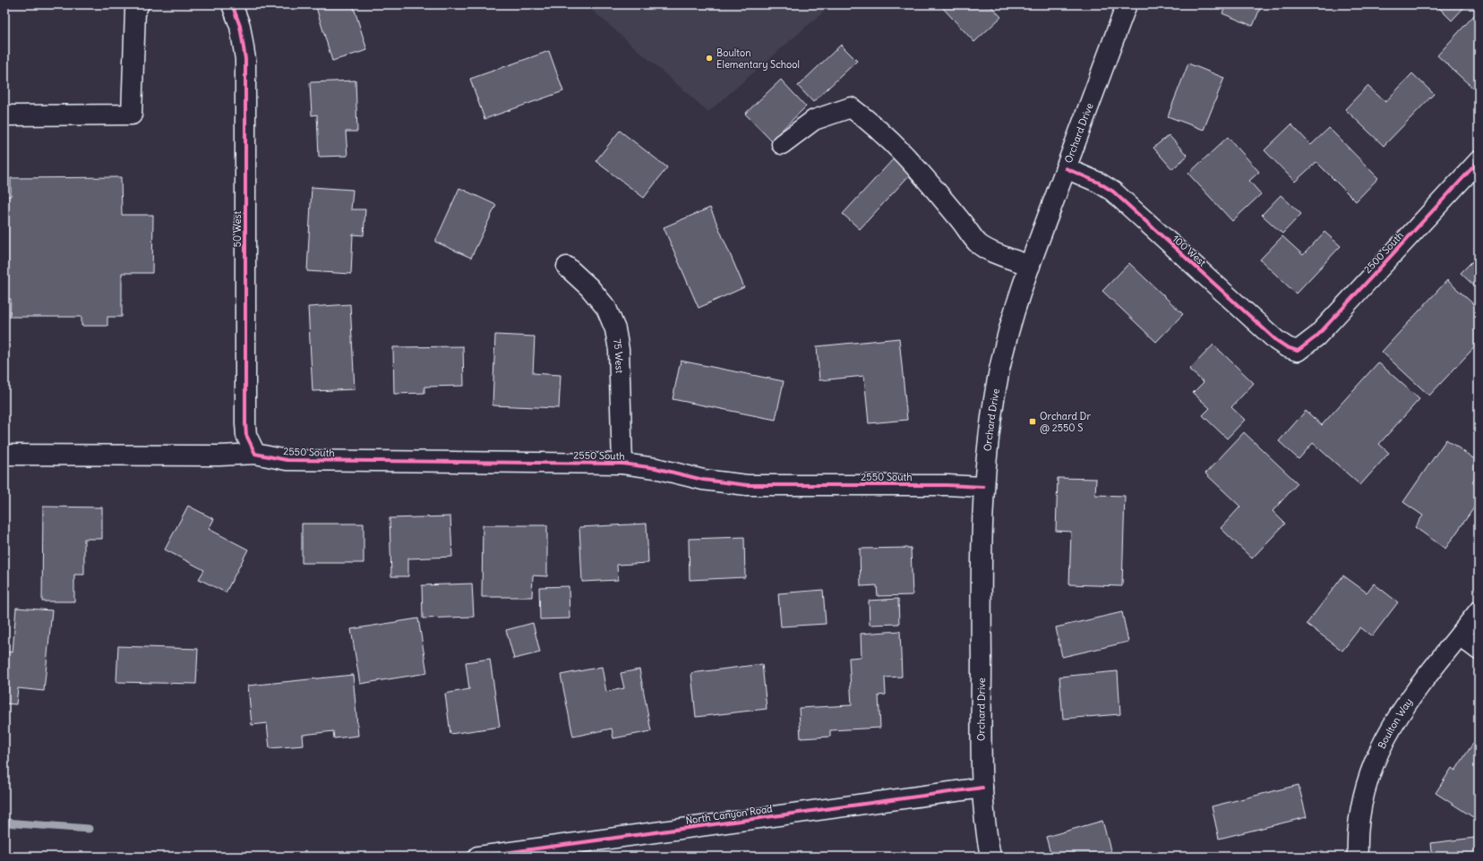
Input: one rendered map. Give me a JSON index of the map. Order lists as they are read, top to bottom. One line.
{"streets":{"street":["Orchard Drive","50 West","100 West","2500 South","75 West","2550 South","Boulton Way","North Canyon Road"]},"crossings":[["Orchard Drive","100 West"],["Orchard Drive","2550 South"],["Orchard Drive","North Canyon Road"],["50 West","2550 South"],["100 West","2500 South"],["75 West","2550 South"]],"places":{"other":["Boulton Elementary School"],"transit":["Orchard Dr @ 2550 S"]}}
